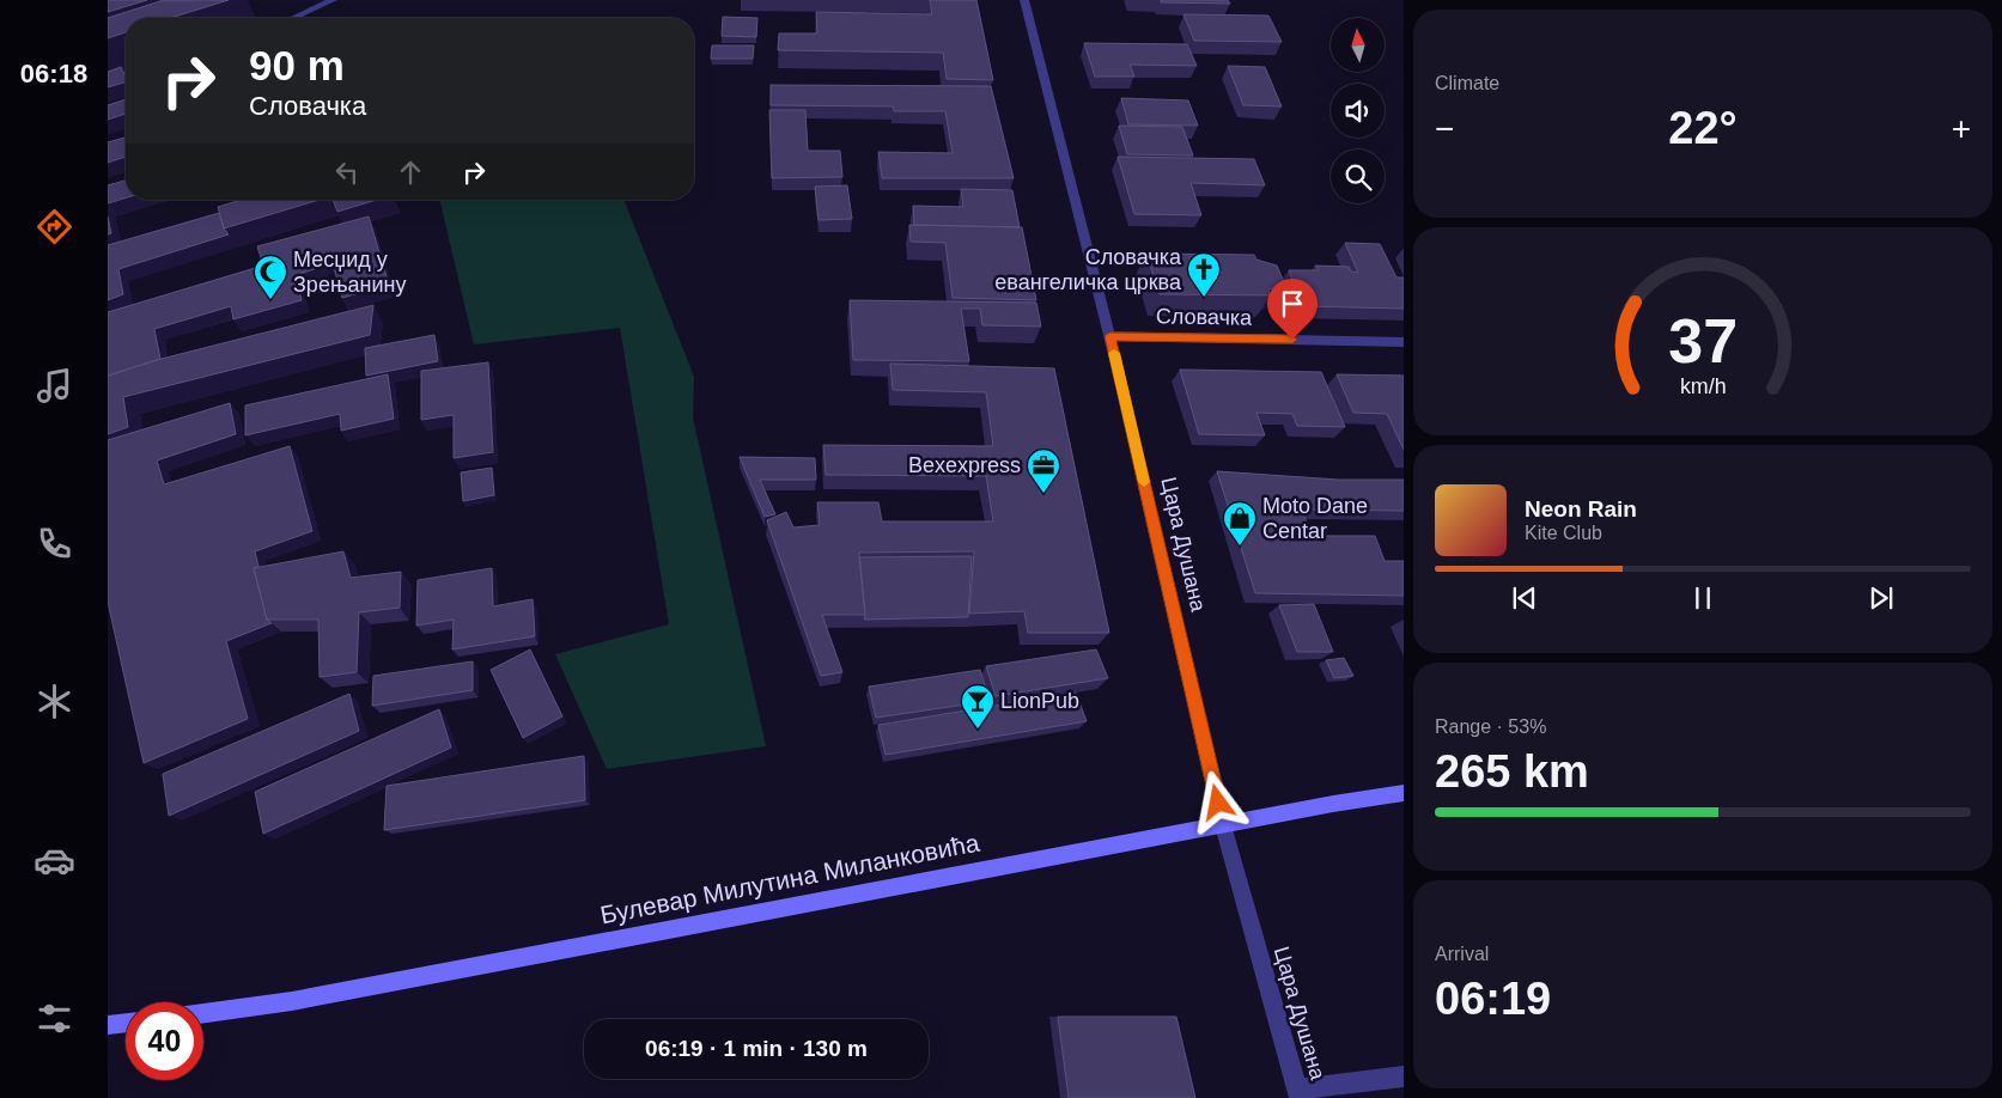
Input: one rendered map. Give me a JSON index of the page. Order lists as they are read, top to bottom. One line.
{"streets":{"main road":["Булевар Милутина Миланковића"],"street":["Словачка","Цара Душана"]},"crossings":[["Словачка","Цара Душана"],["Цара Душана","Булевар Милутина Миланковића"]],"places":{"church":["Словачка евангеличка црква"],"mosque":["Месџид у Зрењанину"],"office":["Bexexpress"],"shop":["Moto Dane Centar"],"bar":["LionPub"]},"north":"top","page":{"tabs":"06:18","tile":["Climate",["Range · 53%","265 km"],["Arrival","06:19"]],"turn":["90 m","Словачка"],"heat":["−","22°","+"],"song":["Neon Rain","Kite Club"],"limit":"40","trip":"06:19 · 1 min · 130 m","gauge":["37","km/h"]}}
